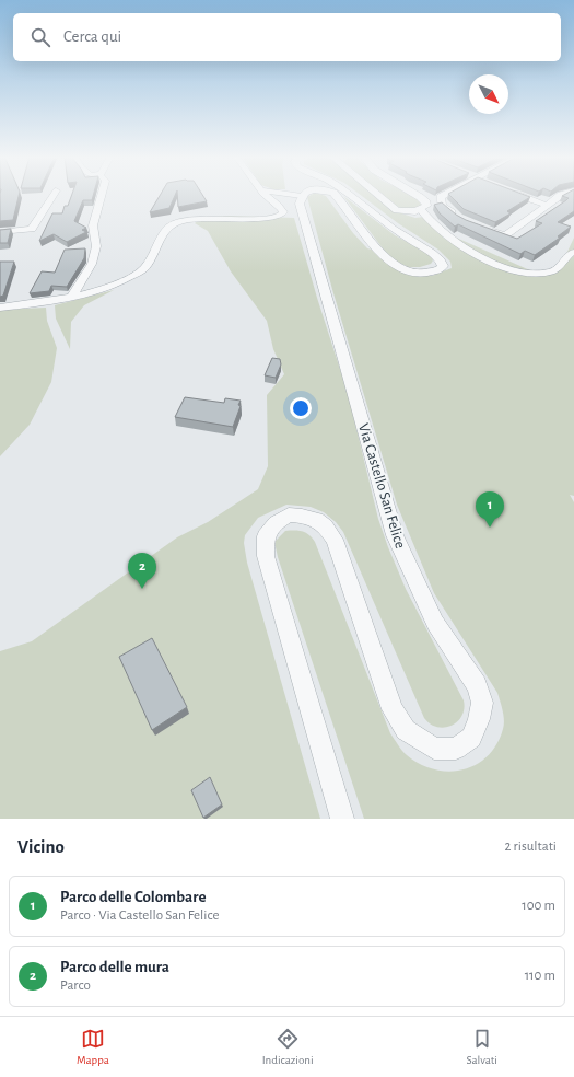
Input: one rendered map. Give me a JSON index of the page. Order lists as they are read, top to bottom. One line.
{"streets":{"street":["Via Castello San Felice"]},"north":"bottom right","page":{"search":"Cerca qui","pins":["1","2"],"heading":["Vicino","2 risultati"],"list":[{"mark":"1","name":"Parco delle Colombare","note":"Parco · Via Castello San Felice","value":"100 m"},{"mark":"2","name":"Parco delle mura","note":"Parco","value":"110 m"}],"nav":["Mappa","Indicazioni","Salvati"]}}
